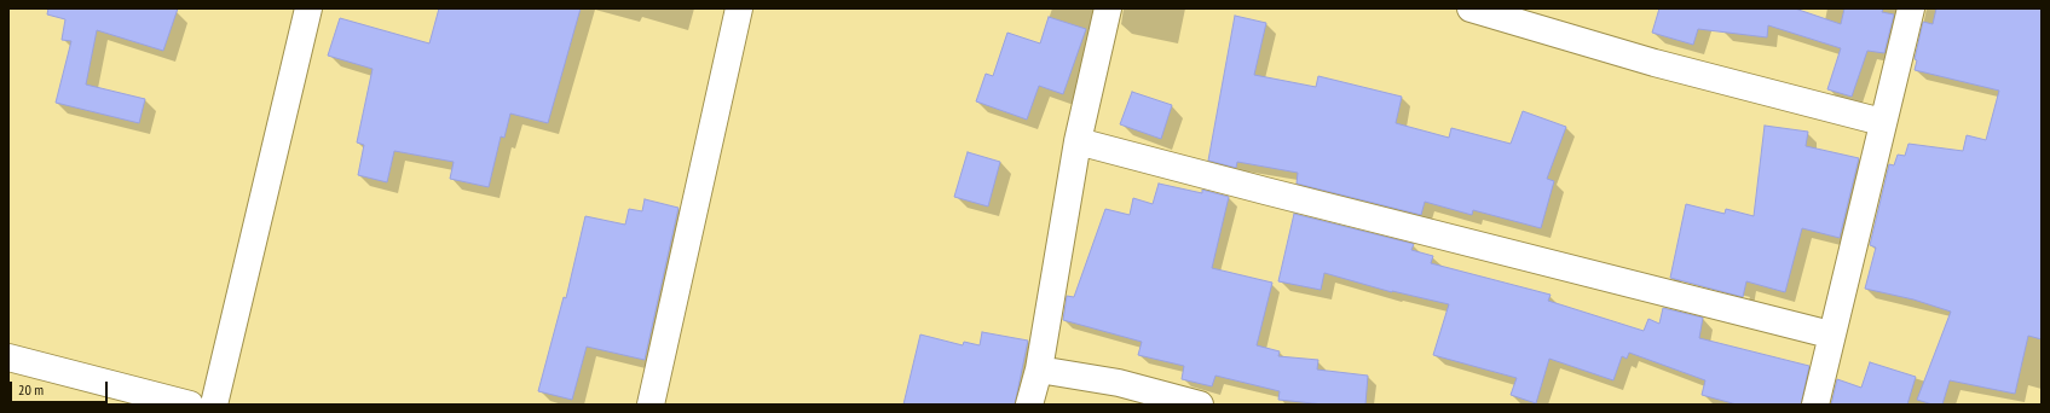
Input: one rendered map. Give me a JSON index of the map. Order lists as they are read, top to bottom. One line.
{"scale_bar":"20 m"}
